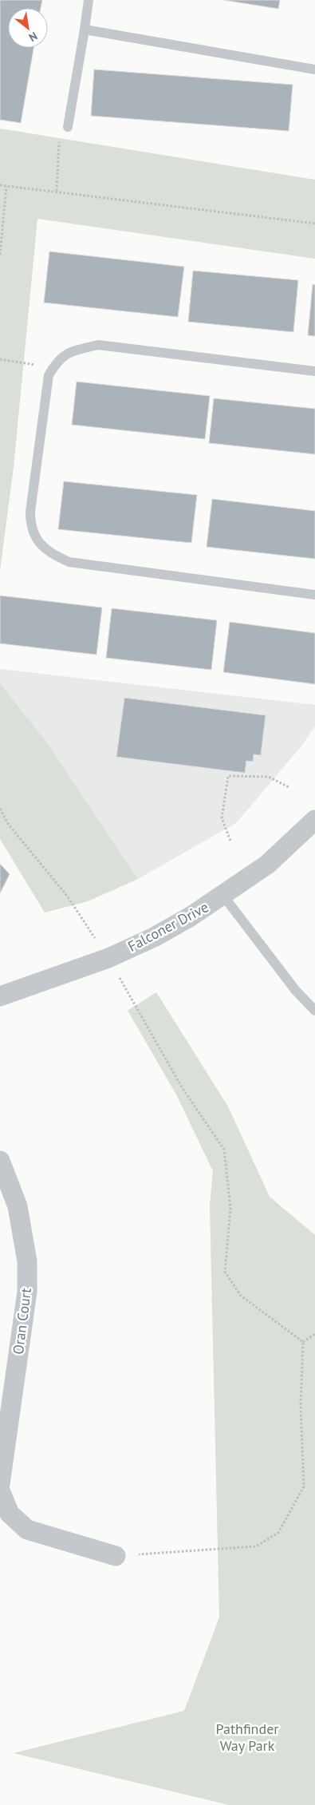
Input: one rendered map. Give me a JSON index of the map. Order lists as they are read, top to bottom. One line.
{"streets":{"street":["Falconer Drive","Oran Court"]},"parks":["Pathfinder Way Park"],"north":"bottom right"}
